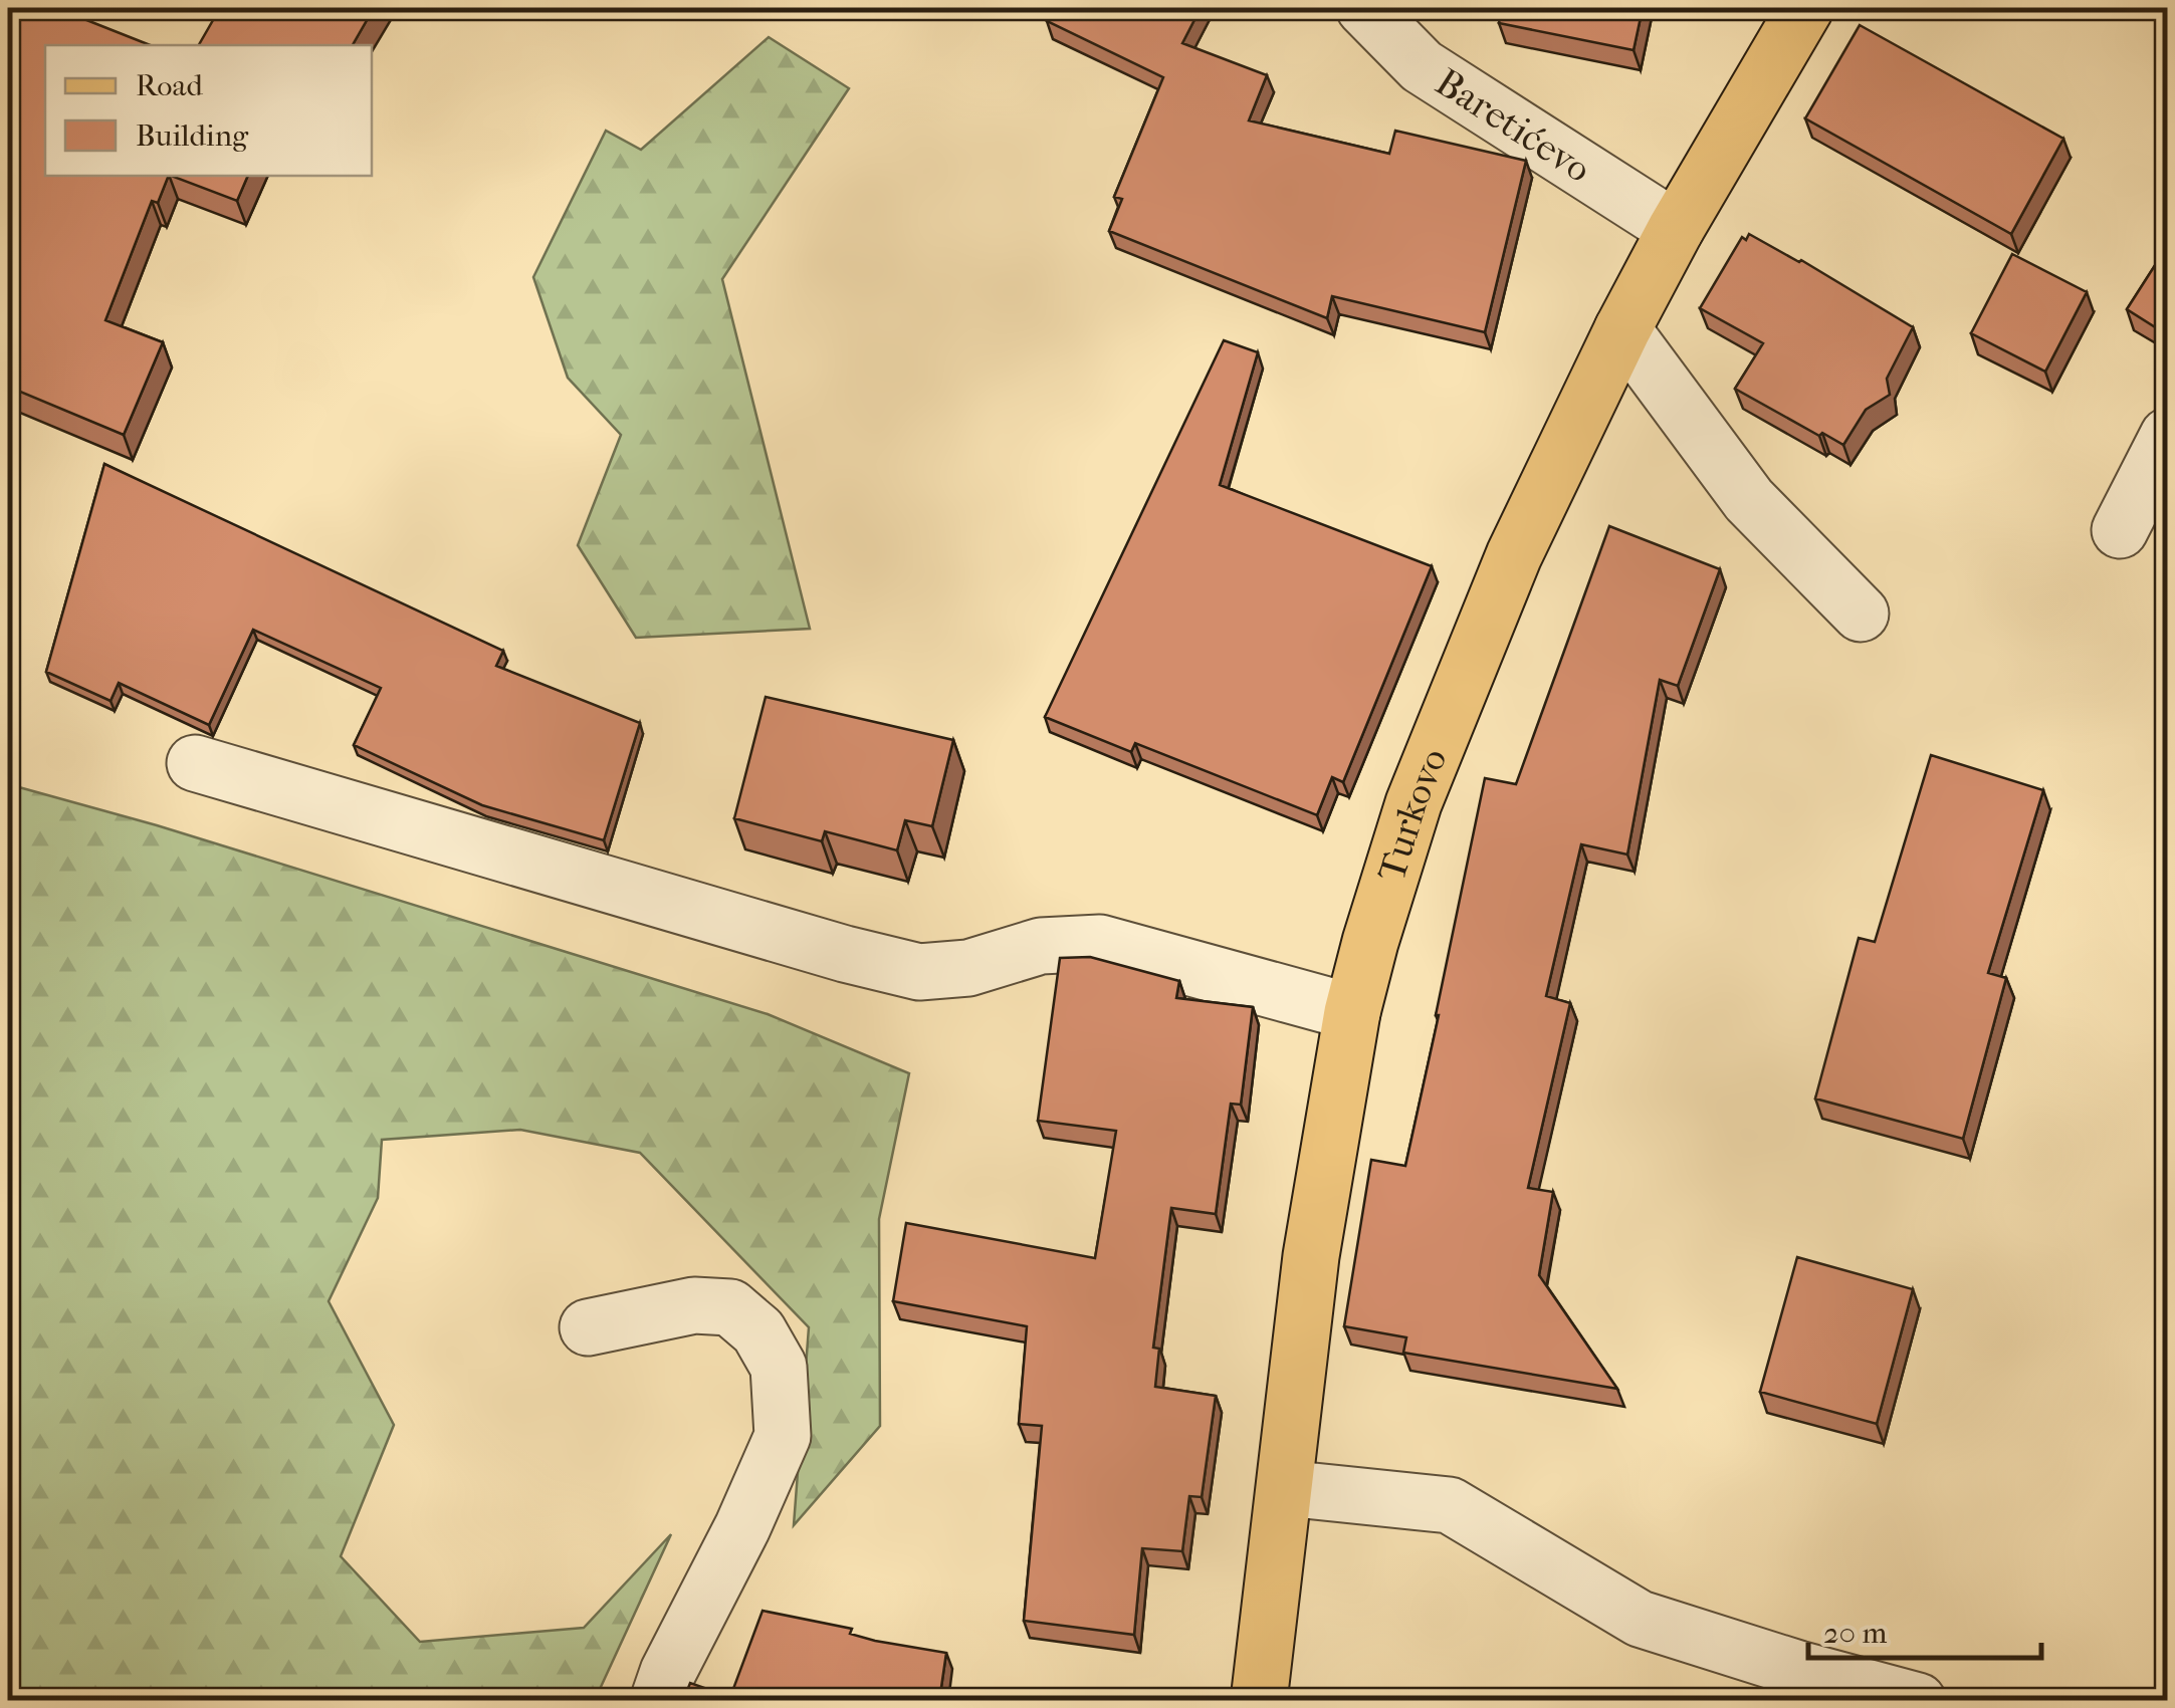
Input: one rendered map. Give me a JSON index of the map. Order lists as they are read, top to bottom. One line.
{"streets":{"main road":["Turkovo"],"street":["Baretićevo"]},"crossings":[["Baretićevo","Turkovo"]],"legend":["Road","Building"],"scale_bar":"20 m"}
